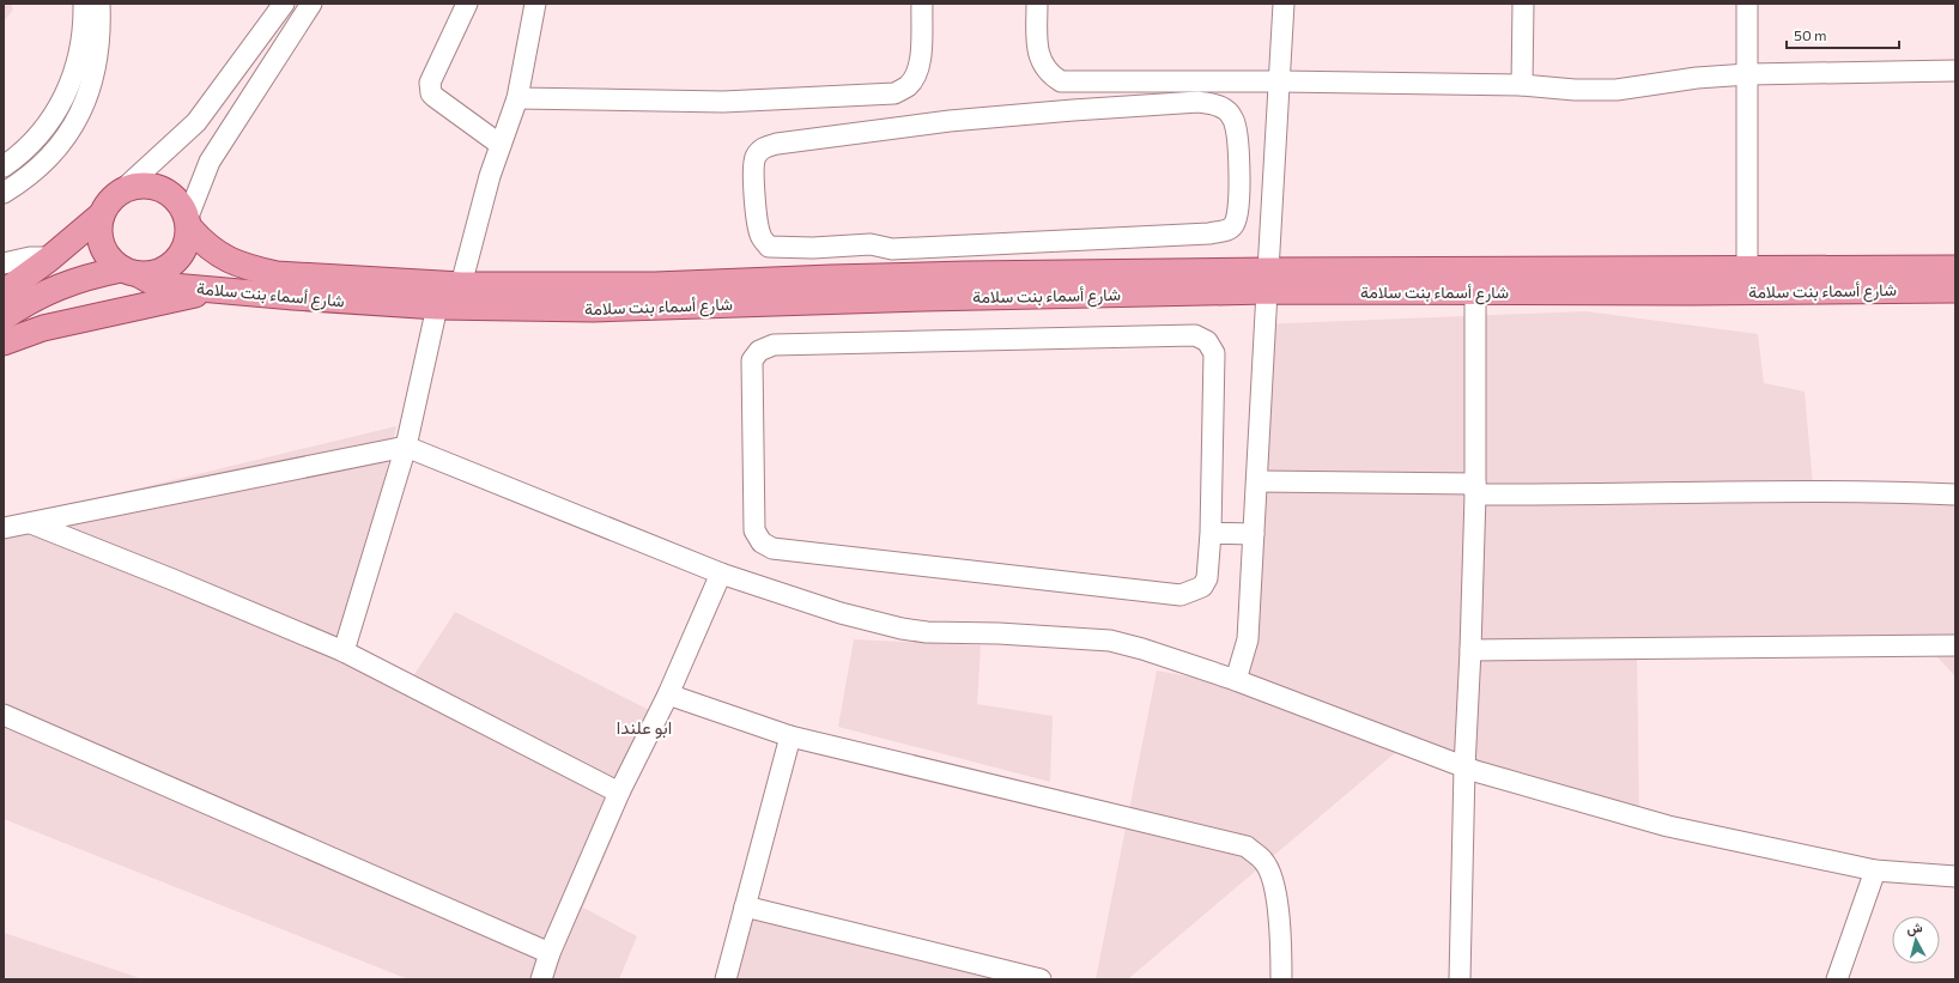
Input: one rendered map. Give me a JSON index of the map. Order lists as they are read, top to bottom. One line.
{"streets":{"main road":["شارع أسماء بنت سلامة"]},"districts":["ابو علندا"],"scale_bar":"50 m","north":"top"}
